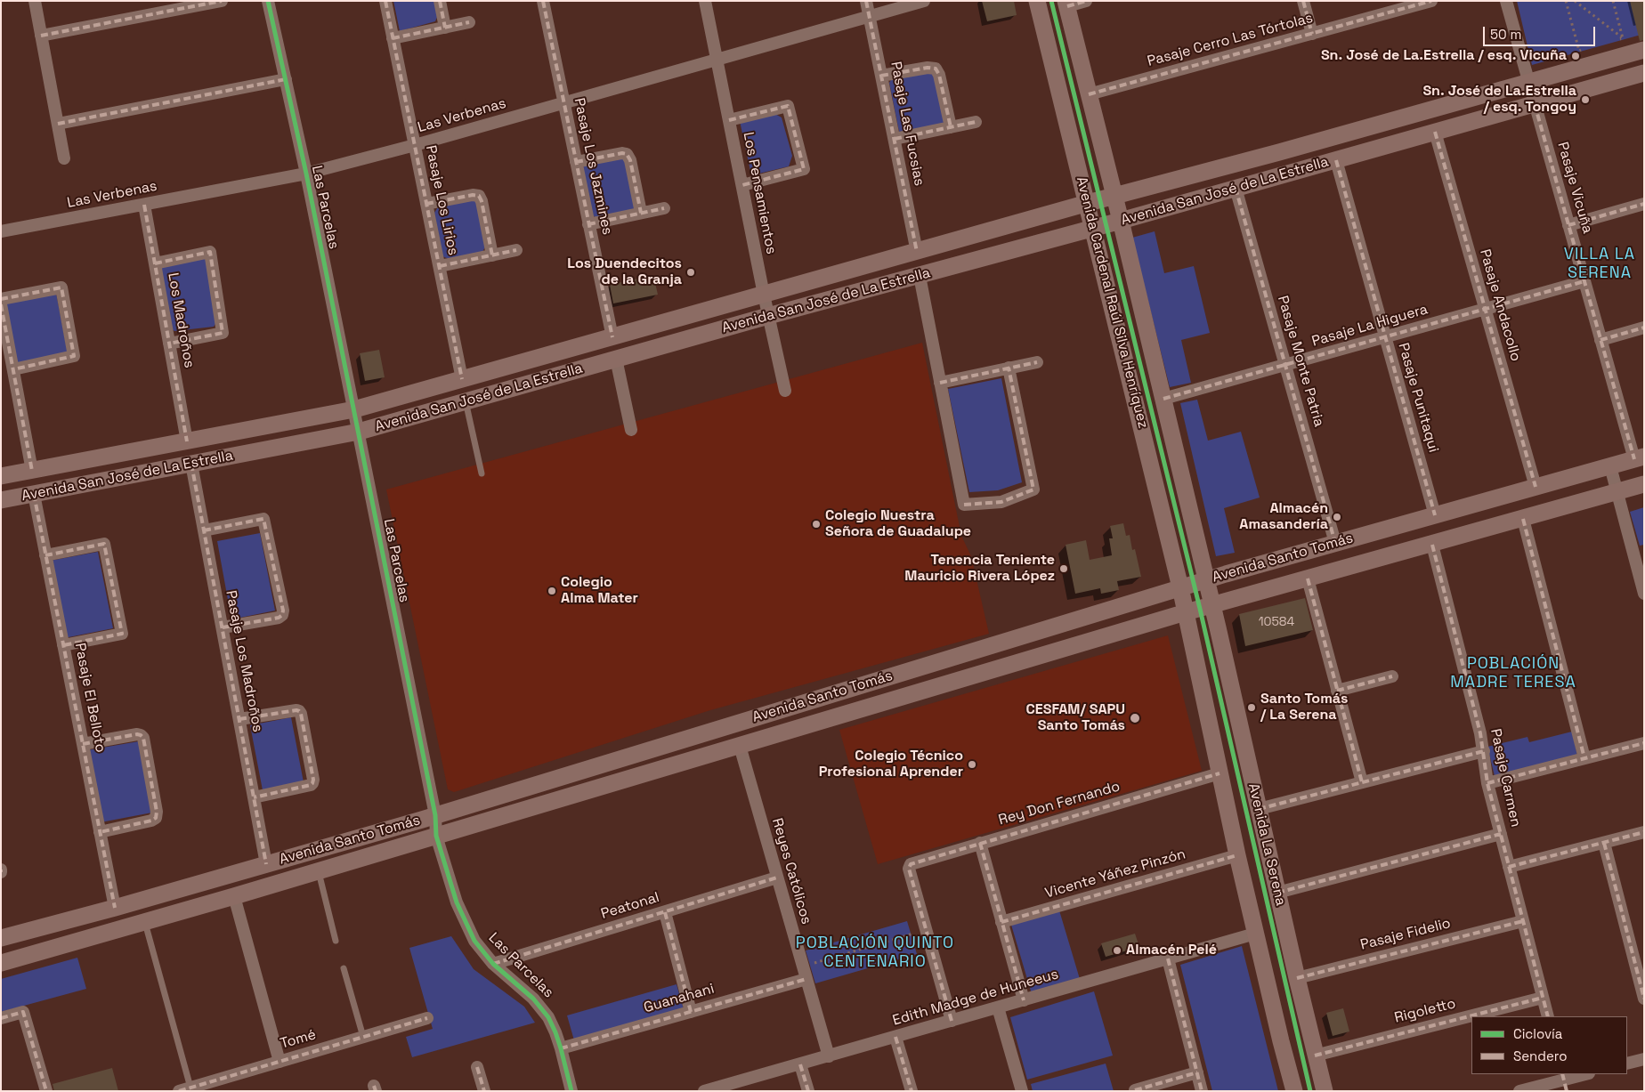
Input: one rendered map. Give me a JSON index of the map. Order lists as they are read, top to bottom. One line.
{"streets":{"main road":["Avenida San José de La Estrella","Avenida Cardenal Raúl Silva Henríquez","Avenida Santo Tomás","Avenida La Serena"],"street":["Pasaje Cerro Las Tórtolas","Las Verbenas","Pasaje Las Fucsias","Pasaje Los Jazmines","Pasaje Vicuña","Los Pensamientos","Pasaje Los Lirios","Las Parcelas","Pasaje Andacollo","Los Madroños","Pasaje La Higuera","Pasaje Monte Patria","Pasaje Punitaqui","Pasaje Los Madroños","Pasaje El Belloto","Pasaje Carmen","Rey Don Fernando","Reyes Católicos","Vicente Yáñez Pinzón","Peatonal","Pasaje Fidelio","Edith Madge de Huneeus","Guanahani","Rigoletto","Tomé"]},"crossings":[["Pasaje Cerro Las Tórtolas","Avenida Cardenal Raúl Silva Henríquez"],["Las Verbenas","Pasaje Las Fucsias"],["Las Verbenas","Pasaje Los Jazmines"],["Las Verbenas","Los Pensamientos"],["Las Verbenas","Pasaje Los Lirios"],["Las Verbenas","Las Parcelas"],["Las Verbenas","Los Madroños"],["Pasaje Las Fucsias","Avenida San José de La Estrella"],["Pasaje Los Jazmines","Avenida San José de La Estrella"],["Pasaje Vicuña","Avenida San José de La Estrella"],["Pasaje Vicuña","Pasaje La Higuera"],["Pasaje Vicuña","Avenida Santo Tomás"],["Avenida San José de La Estrella","Los Pensamientos"],["Avenida San José de La Estrella","Pasaje Los Lirios"],["Avenida San José de La Estrella","Las Parcelas"],["Avenida San José de La Estrella","Avenida Cardenal Raúl Silva Henríquez"],["Avenida San José de La Estrella","Pasaje Andacollo"],["Avenida San José de La Estrella","Los Madroños"],["Avenida San José de La Estrella","Pasaje Monte Patria"],["Avenida San José de La Estrella","Pasaje Punitaqui"],["Avenida San José de La Estrella","Pasaje Los Madroños"],["Avenida San José de La Estrella","Pasaje El Belloto"],["Las Parcelas","Avenida Santo Tomás"],["Las Parcelas","Peatonal"],["Las Parcelas","Guanahani"],["Avenida Cardenal Raúl Silva Henríquez","Pasaje La Higuera"],["Avenida Cardenal Raúl Silva Henríquez","Avenida Santo Tomás"],["Avenida Cardenal Raúl Silva Henríquez","Avenida La Serena"],["Pasaje Andacollo","Pasaje La Higuera"],["Pasaje Andacollo","Avenida Santo Tomás"],["Pasaje La Higuera","Pasaje Monte Patria"],["Pasaje La Higuera","Pasaje Punitaqui"],["Pasaje Monte Patria","Avenida Santo Tomás"],["Pasaje Punitaqui","Avenida Santo Tomás"],["Avenida Santo Tomás","Pasaje Los Madroños"],["Avenida Santo Tomás","Pasaje El Belloto"],["Avenida Santo Tomás","Pasaje Carmen"],["Avenida Santo Tomás","Avenida La Serena"],["Avenida Santo Tomás","Reyes Católicos"],["Pasaje Carmen","Pasaje Fidelio"],["Pasaje Carmen","Rigoletto"],["Avenida La Serena","Pasaje Fidelio"],["Avenida La Serena","Rigoletto"],["Reyes Católicos","Peatonal"],["Reyes Católicos","Edith Madge de Huneeus"],["Reyes Católicos","Guanahani"]],"districts":["VILLA LA SERENA","POBLACIÓN MADRE TERESA","POBLACIÓN QUINTO CENTENARIO"],"places":["Sn. José de La.Estrella / esq. Vicuña","Sn. José de La.Estrella / esq. Tongoy","Los Duendecitos de la Granja","Almacén Amasandería","Colegio Nuestra Señora de Guadalupe","Tenencia Teniente Mauricio Rivera López","Colegio Alma Mater","Santo Tomás / La Serena","CESFAM/ SAPU Santo Tomás","Colegio Técnico Profesional Aprender","Almacén Pelé"],"house_numbers":["10584"],"legend":["Ciclovía","Sendero"],"scale_bar":"50 m"}
